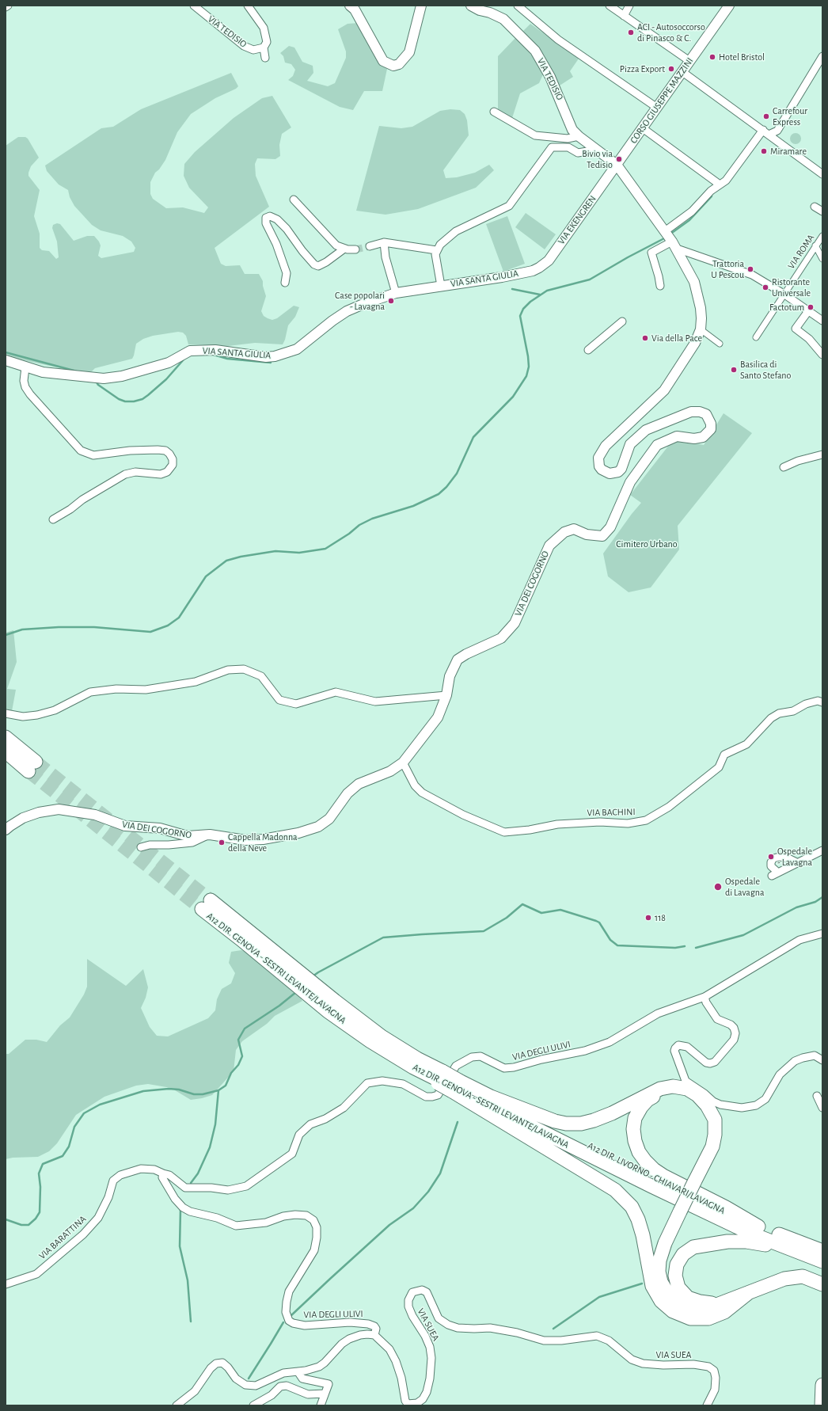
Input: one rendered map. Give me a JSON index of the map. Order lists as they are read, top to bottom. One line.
{"streets":{"highway":["A12 DIR. GENOVA - SESTRI LEVANTE/LAVAGNA","A12 DIR. LIVORNO - CHIAVARI/LAVAGNA"],"street":["VIA TEDISIO","CORSO GIUSEPPE MAZZINI","VIA EKENGREN","VIA ROMA","VIA SANTA GIULIA","VIA DEI COGORNO","VIA BACHINI","VIA DEGLI ULIVI","VIA BARATTINA","VIA SUEA"]},"crossings":[["VIA TEDISIO","CORSO GIUSEPPE MAZZINI"],["VIA TEDISIO","VIA EKENGREN"],["VIA TEDISIO","VIA DEI COGORNO"],["CORSO GIUSEPPE MAZZINI","VIA EKENGREN"],["VIA EKENGREN","VIA SANTA GIULIA"],["VIA DEI COGORNO","VIA BACHINI"],["A12 DIR. GENOVA - SESTRI LEVANTE/LAVAGNA","A12 DIR. LIVORNO - CHIAVARI/LAVAGNA"],["VIA DEGLI ULIVI","VIA BARATTINA"]],"parks":["Cimitero Urbano"],"places":["ACI - Autosoccorso di Pinasco & C.","Hotel Bristol","Pizza Export","Carrefour Express","Miramare","Bivio via Tedisio","Trattoria U Pescou","Ristorante Universale","Case popolari - Lavagna","Factotum","Via della Pace","Basilica di Santo Stefano","Cappella Madonna della Neve","Ospedale - Lavagna","Ospedale di Lavagna","118"]}
